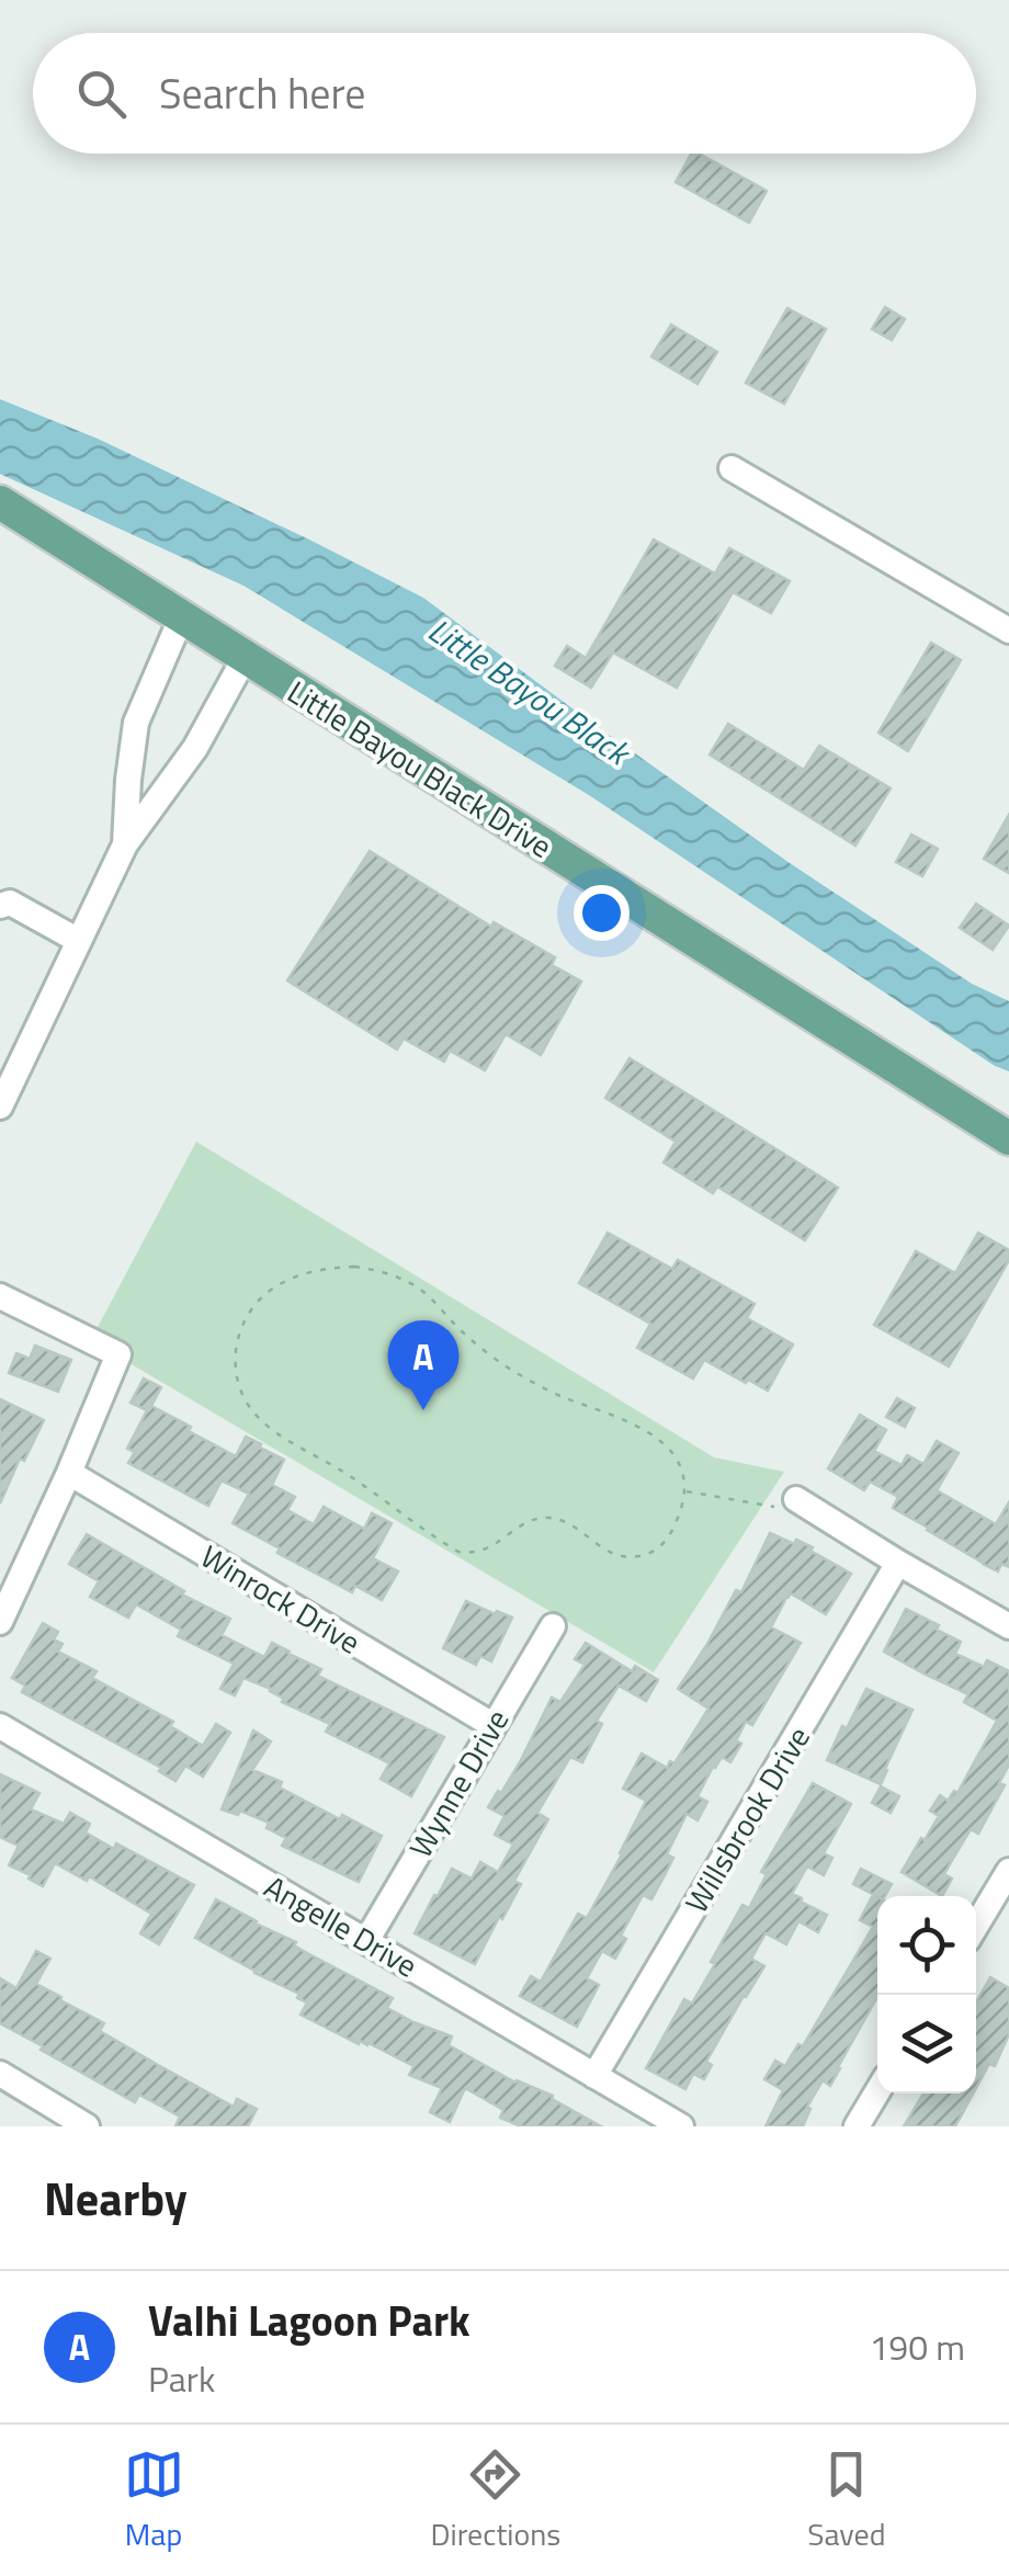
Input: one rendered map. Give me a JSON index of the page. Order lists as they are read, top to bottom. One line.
{"streets":{"main road":["Little Bayou Black Drive"],"street":["Winrock Drive","Wynne Drive","Willsbrook Drive","Angelle Drive"]},"crossings":[["Winrock Drive","Wynne Drive"],["Wynne Drive","Angelle Drive"],["Willsbrook Drive","Angelle Drive"]],"water":["Little Bayou Black"],"page":{"search":"Search here","pins":"A","heading":"Nearby","list":[{"mark":"A","name":"Valhi Lagoon Park","note":"Park","value":"190 m"}],"nav":["Map","Directions","Saved"]}}
